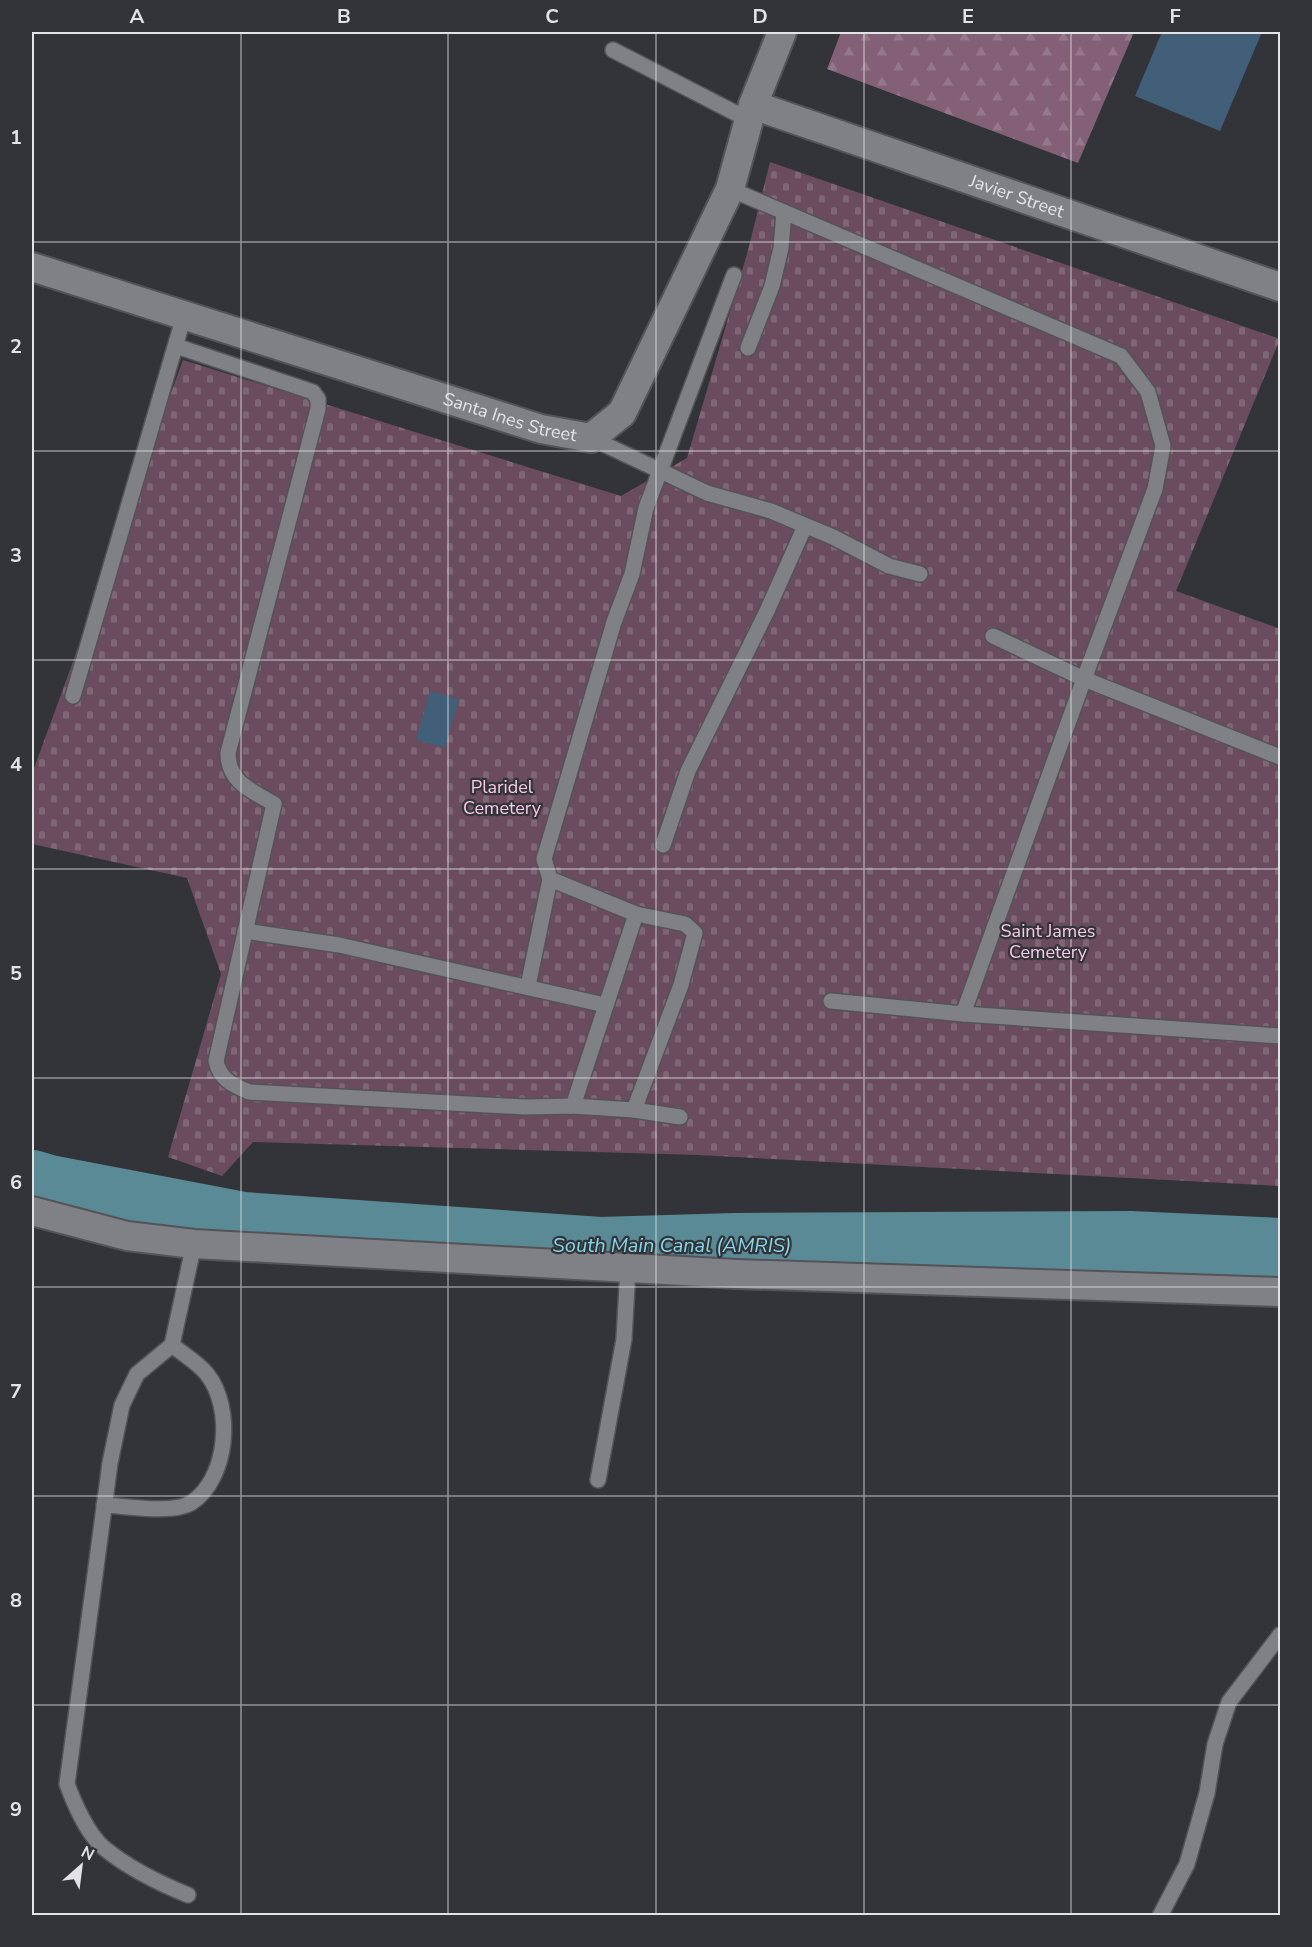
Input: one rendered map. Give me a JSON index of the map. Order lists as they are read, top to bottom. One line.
{"streets":{"street":["Javier Street","Santa Ines Street"]},"crossings":[["Javier Street","Santa Ines Street"]],"water":["South Main Canal (AMRIS)"],"parks":["Plaridel Cemetery","Saint James Cemetery"],"north":"top right","grid":{"columns":["A","B","C","D","E","F"],"rows":["1","2","3","4","5","6","7","8","9"]}}
